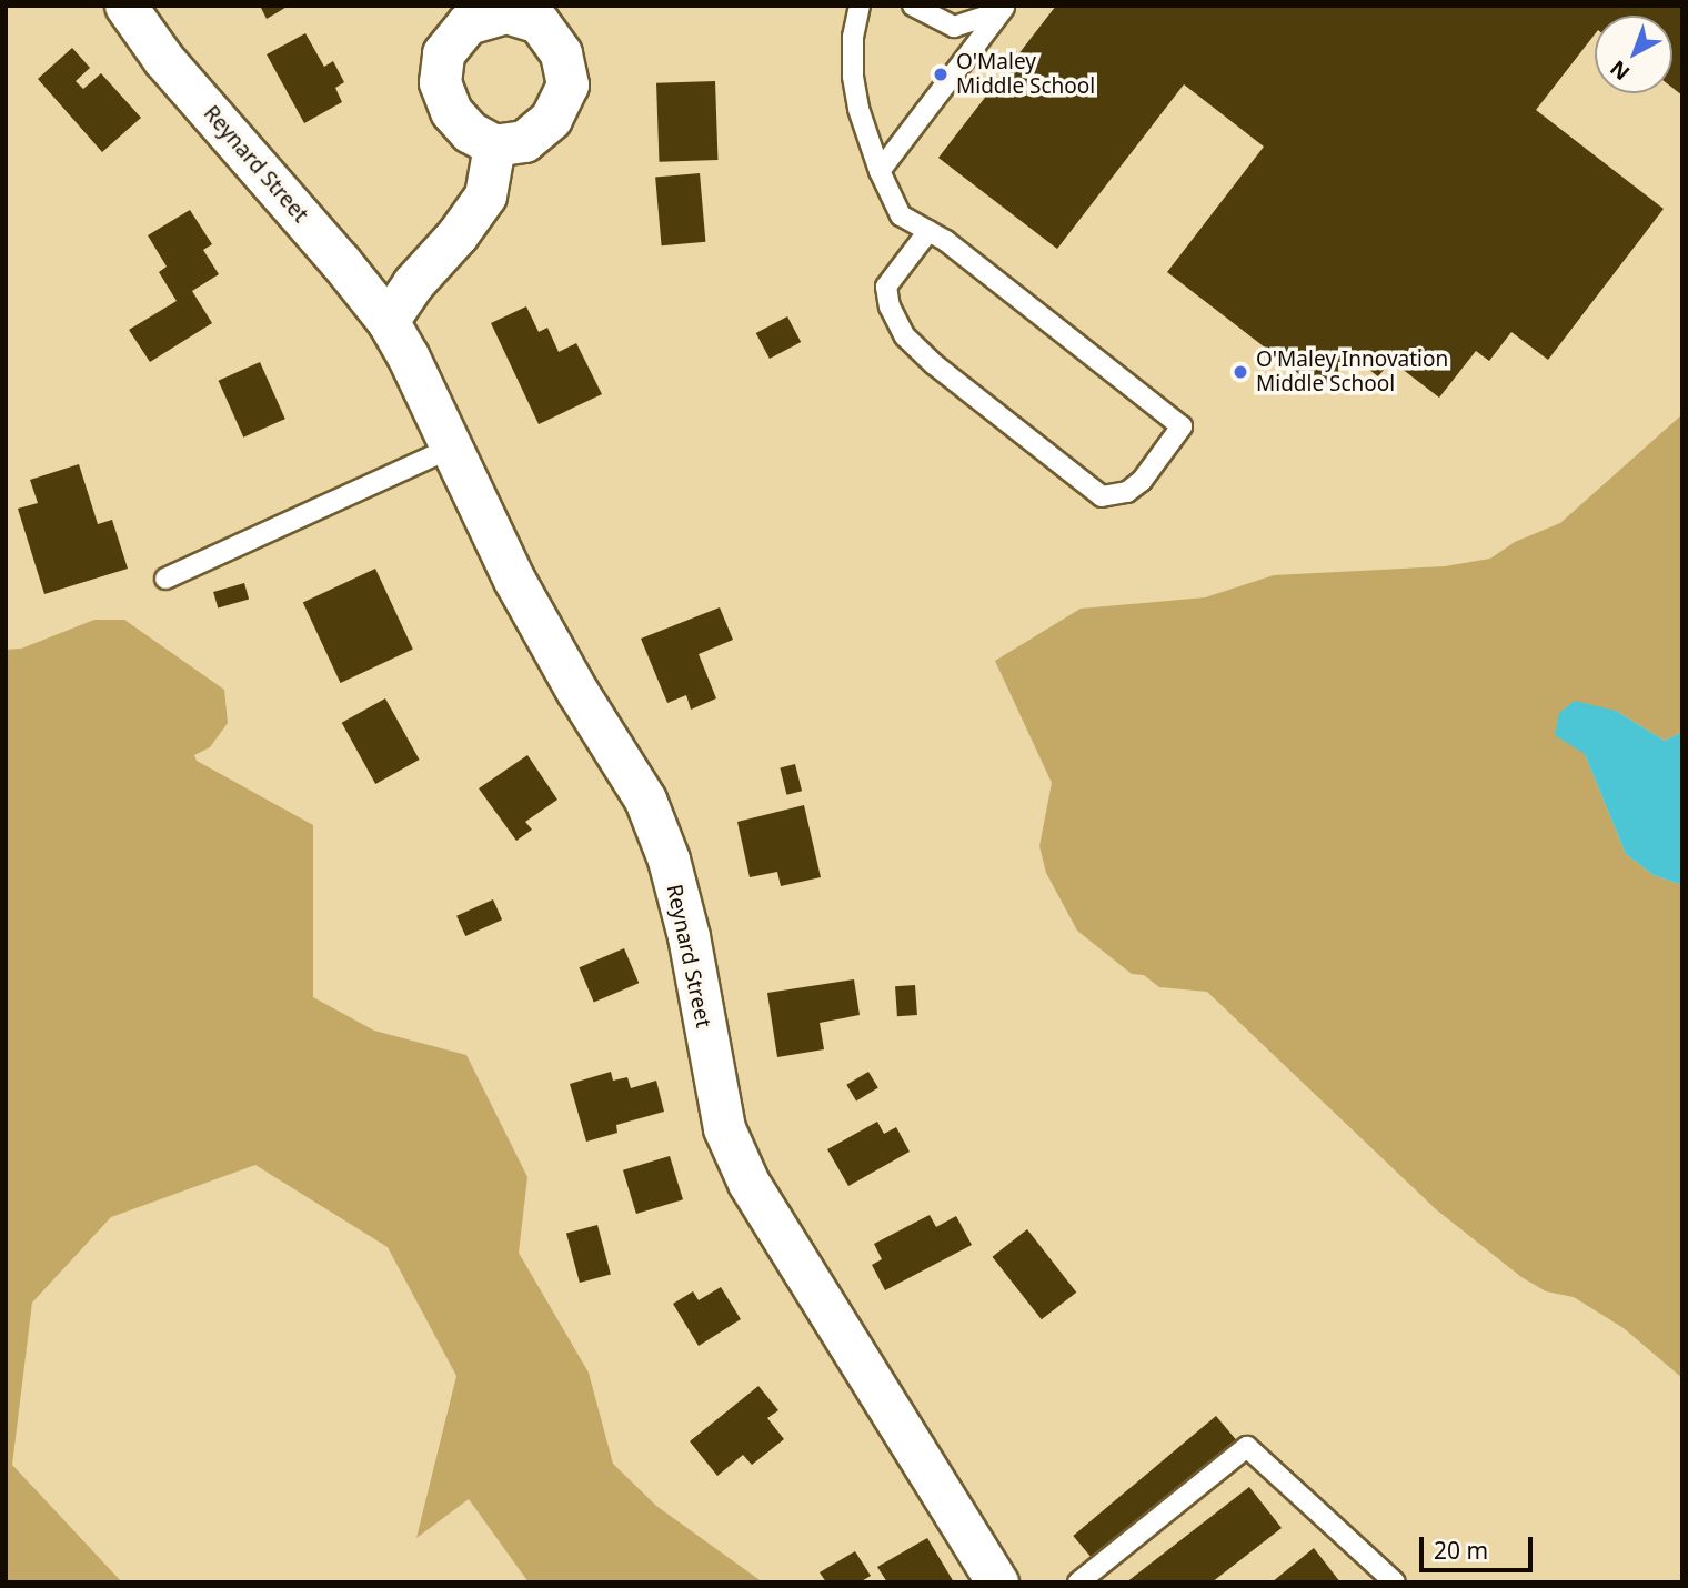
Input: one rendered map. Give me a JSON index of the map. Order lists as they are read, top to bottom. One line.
{"streets":{"street":["Reynard Street"]},"places":["O'Maley Middle School","O'Maley Innovation Middle School"],"scale_bar":"20 m","north":"bottom left"}
